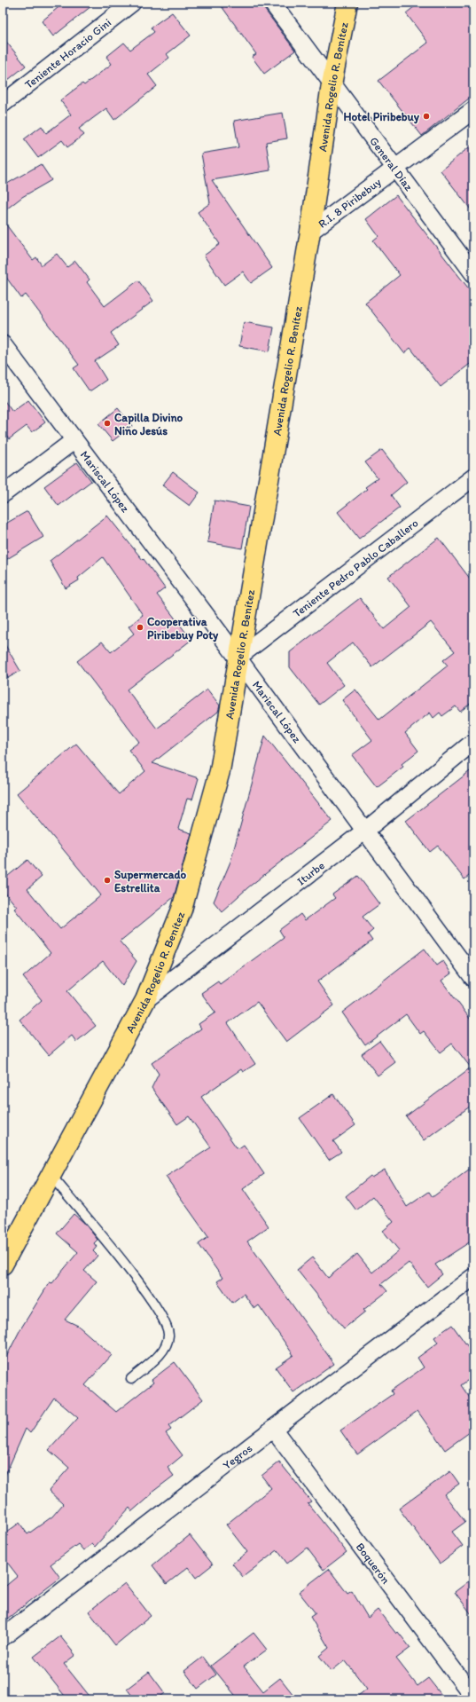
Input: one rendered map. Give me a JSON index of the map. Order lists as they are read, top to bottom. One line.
{"streets":{"main road":["Avenida Rogelio R. Benítez"],"street":["Teniente Horacio Gini","General Díaz","R.I. 8 Piribebuy","Mariscal López","Teniente Pedro Pablo Caballero","Iturbe","Yegros","Boquerón"]},"crossings":[["Avenida Rogelio R. Benítez","General Díaz"],["Avenida Rogelio R. Benítez","R.I. 8 Piribebuy"],["Avenida Rogelio R. Benítez","Mariscal López"],["Avenida Rogelio R. Benítez","Teniente Pedro Pablo Caballero"],["Avenida Rogelio R. Benítez","Iturbe"],["General Díaz","R.I. 8 Piribebuy"],["Mariscal López","Teniente Pedro Pablo Caballero"],["Mariscal López","Iturbe"],["Yegros","Boquerón"]],"places":["Hotel Piribebuy","Capilla Divino Niño Jesús","Cooperativa Piribebuy Poty","Supermercado Estrellita"]}
